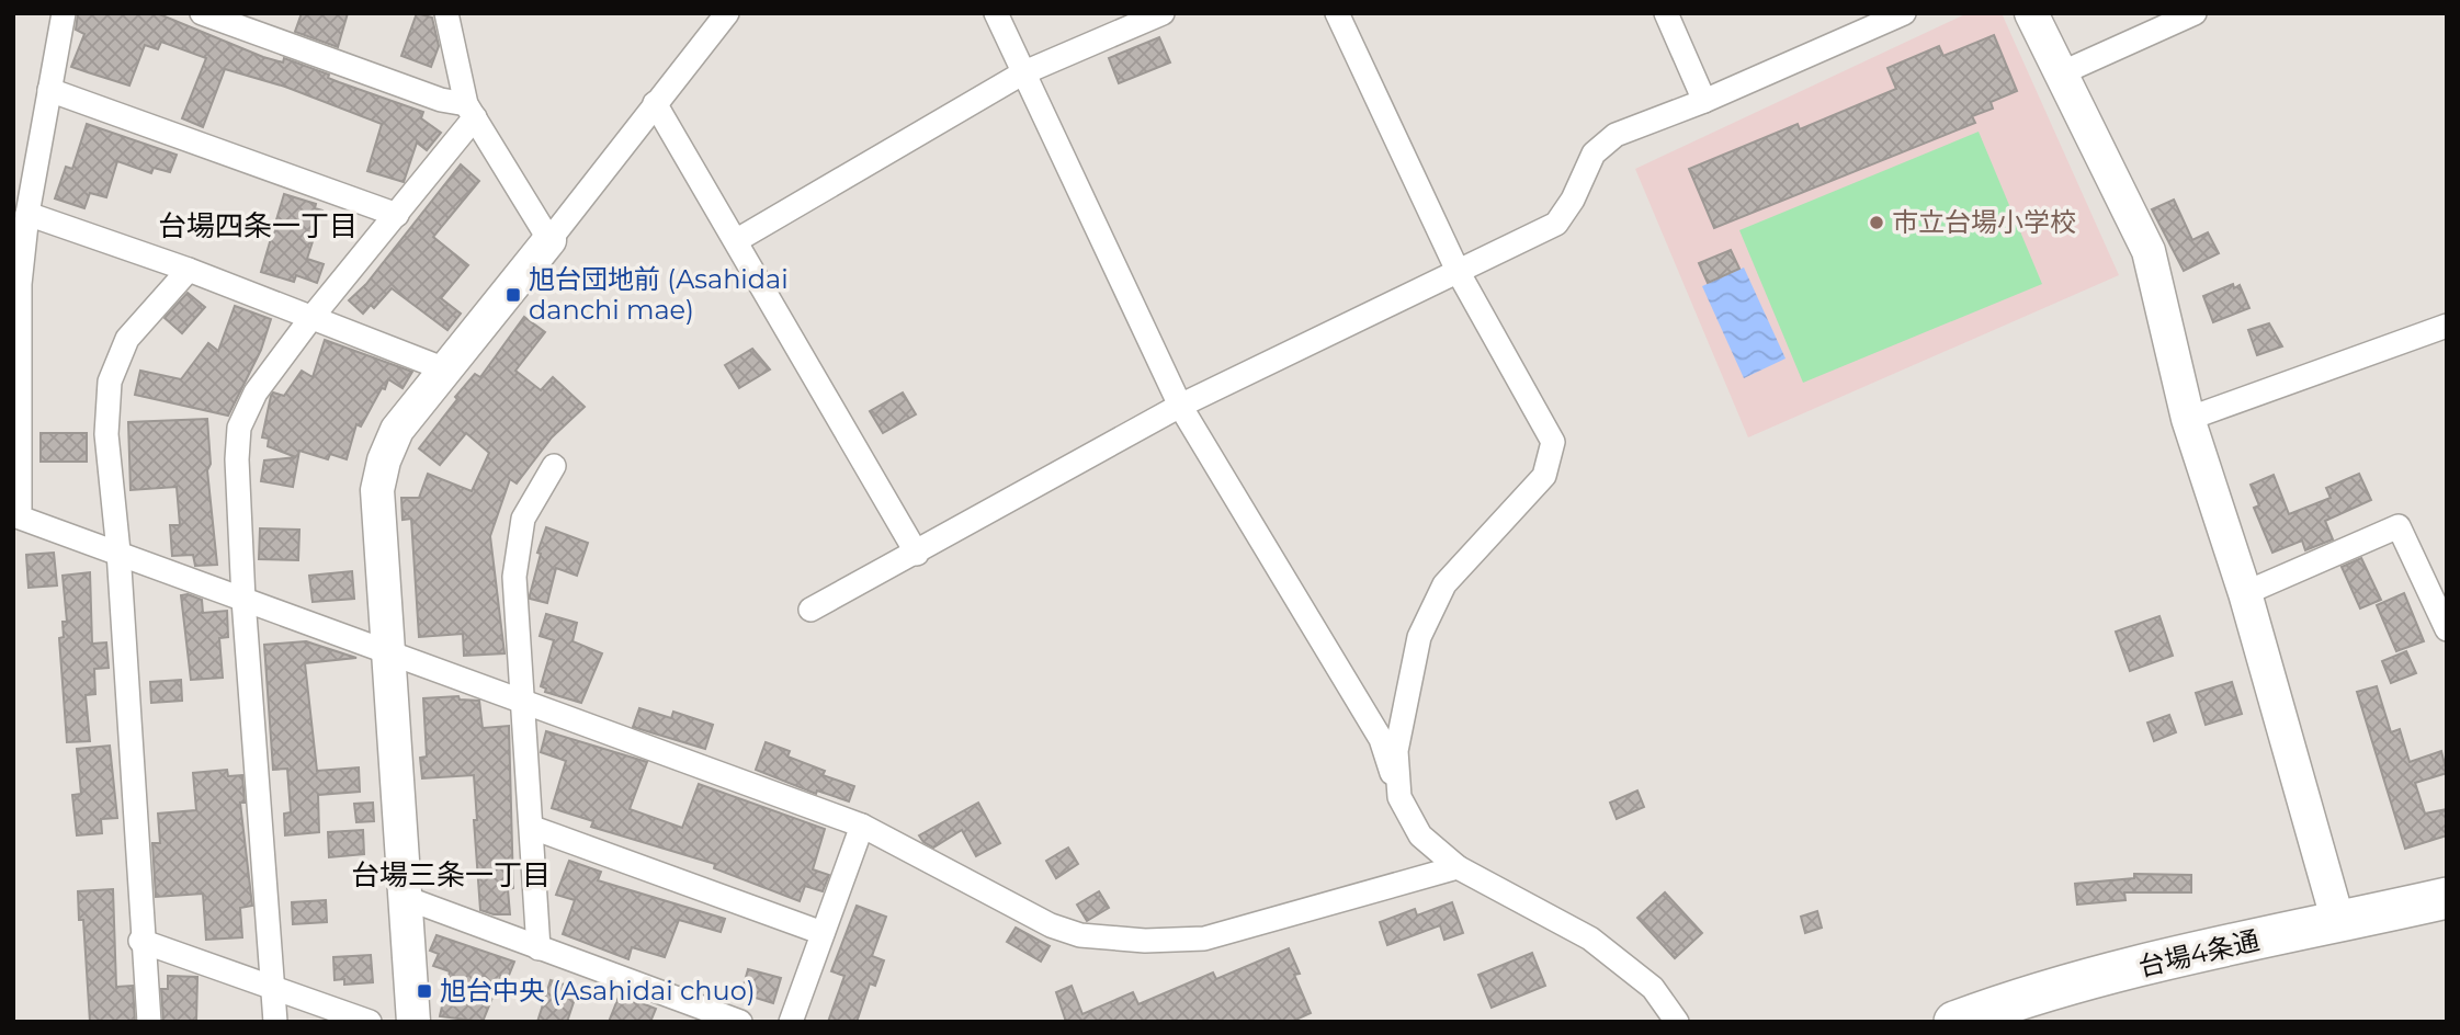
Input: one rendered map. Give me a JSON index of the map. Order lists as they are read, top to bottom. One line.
{"streets":{"highway":["台場4条通"]},"districts":["台場四条一丁目","台場三条一丁目"],"places":{"other":["市立台場小学校"],"transit":["旭台団地前 (Asahidai danchi mae)","旭台中央 (Asahidai chuo)"]}}
